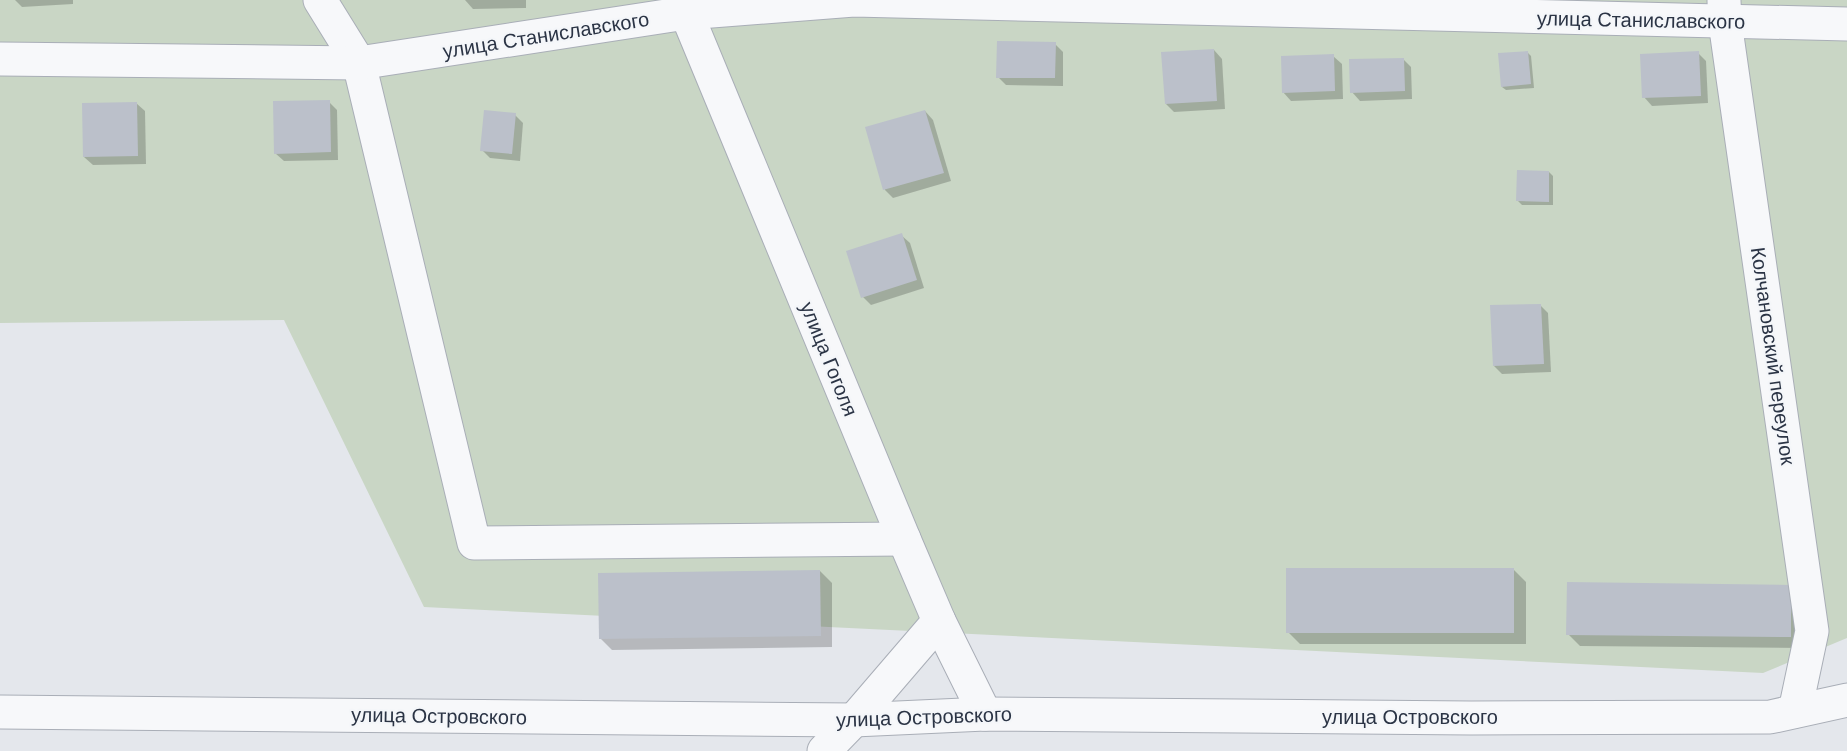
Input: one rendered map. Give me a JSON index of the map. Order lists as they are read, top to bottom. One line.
{"streets":{"street":["улица Станиславского","Колчановский переулок","улица Гоголя","улица Островского"]},"crossings":[["улица Станиславского","Колчановский переулок"],["улица Станиславского","улица Гоголя"],["Колчановский переулок","улица Островского"],["улица Гоголя","улица Островского"]]}
